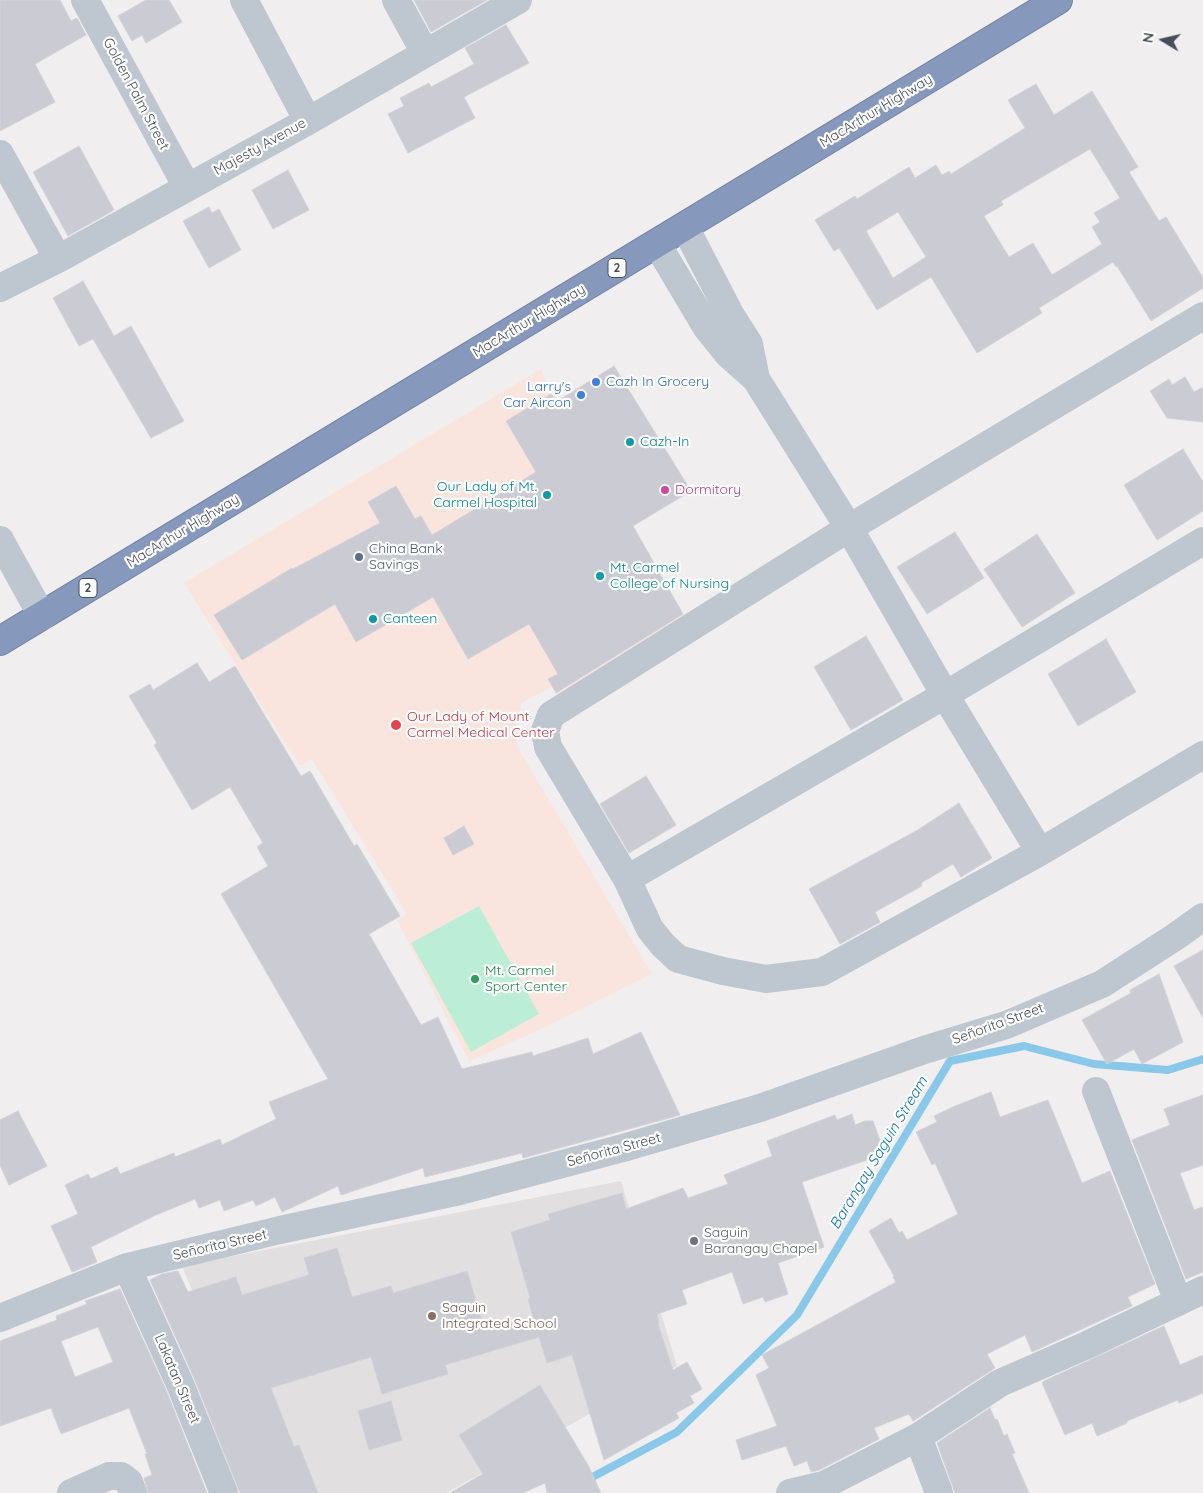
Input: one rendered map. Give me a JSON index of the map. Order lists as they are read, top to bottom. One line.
{"streets":{"highway":["MacArthur Highway","2"],"street":["Golden Palm Street","Majesty Avenue","Señorita Street","Lakatan Street"]},"crossings":[["Golden Palm Street","Majesty Avenue"],["Señorita Street","Lakatan Street"]],"water":["Barangay Saguin Stream"],"places":["Cazh In Grocery","Larry's Car Aircon","Cazh-In","Dormitory","Our Lady of Mt. Carmel Hospital","China Bank Savings","Mt. Carmel College of Nursing","Canteen","Our Lady of Mount Carmel Medical Center","Mt. Carmel Sport Center","Saguin Barangay Chapel","Saguin Integrated School"],"north":"left"}
